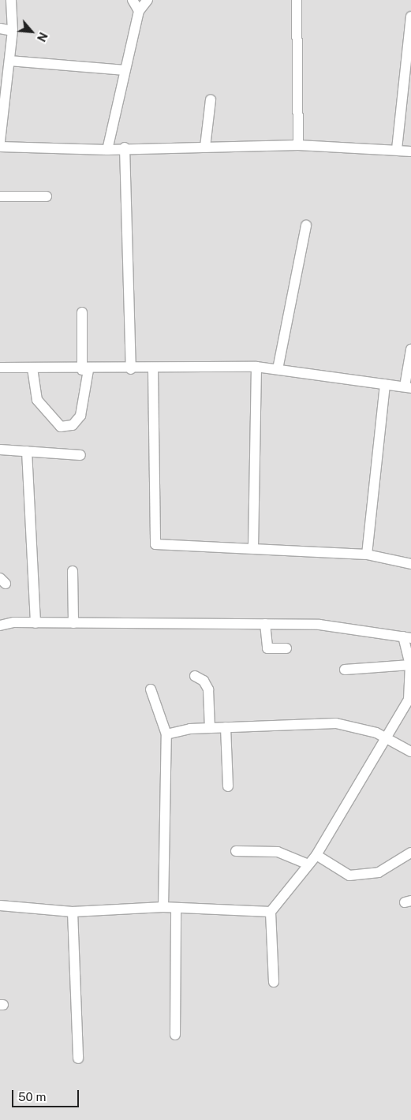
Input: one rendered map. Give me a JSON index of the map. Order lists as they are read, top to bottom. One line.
{"scale_bar":"50 m","north":"bottom right"}
